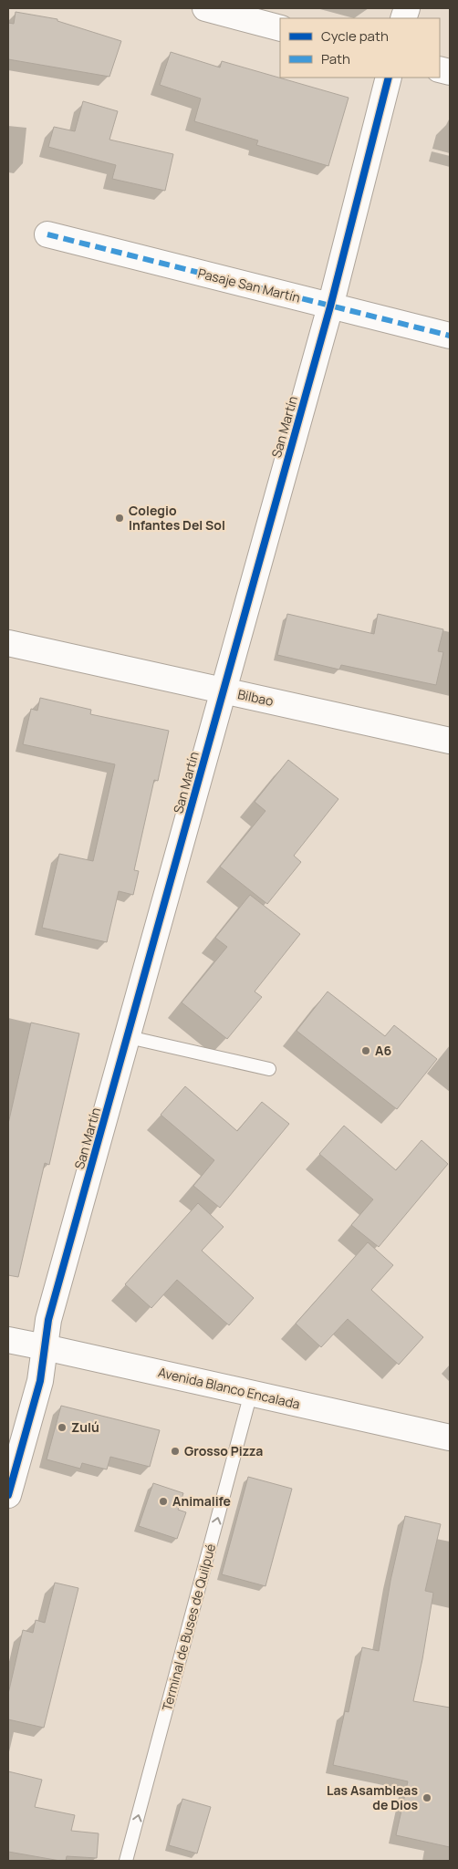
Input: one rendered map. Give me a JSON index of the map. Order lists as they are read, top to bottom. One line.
{"streets":{"street":["Pasaje San Martín","San Martín","Bilbao","Avenida Blanco Encalada"],"lane":["Terminal de Buses de Quilpué"]},"crossings":[["Pasaje San Martín","San Martín"],["San Martín","Bilbao"],["San Martín","Avenida Blanco Encalada"],["Avenida Blanco Encalada","Terminal de Buses de Quilpué"]],"one_way":["Terminal de Buses de Quilpué"],"places":["Colegio Infantes Del Sol","A6","Zulú","Grosso Pizza","Animalife","Las Asambleas de Dios"],"legend":["Cycle path","Path"]}
